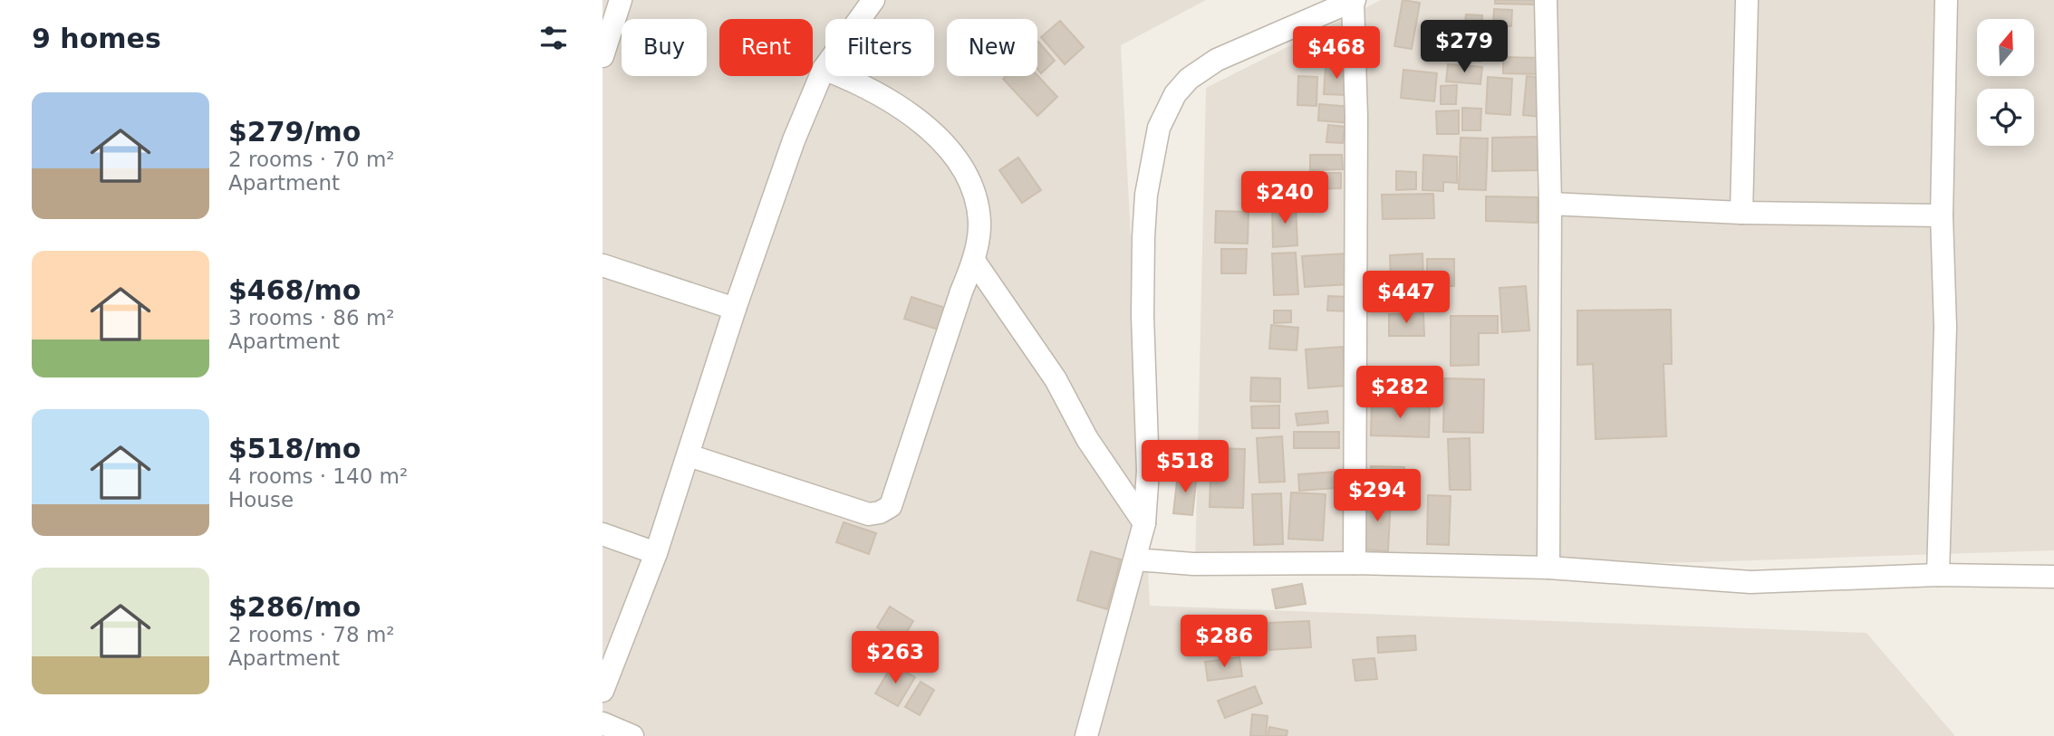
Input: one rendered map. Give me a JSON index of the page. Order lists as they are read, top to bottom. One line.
{"north":"top","page":{"heading":"9 homes","chip":["Buy","Rent","Filters","New"],"price":["$279","$468","$240","$447","$282","$518","$294","$286","$263"],"list":[{"name":"$279/mo","note":"2 rooms · 70 m² · Apartment"},{"name":"$468/mo","note":"3 rooms · 86 m² · Apartment"},{"name":"$518/mo","note":"4 rooms · 140 m² · House"},{"name":"$286/mo","note":"2 rooms · 78 m² · Apartment"}]}}
